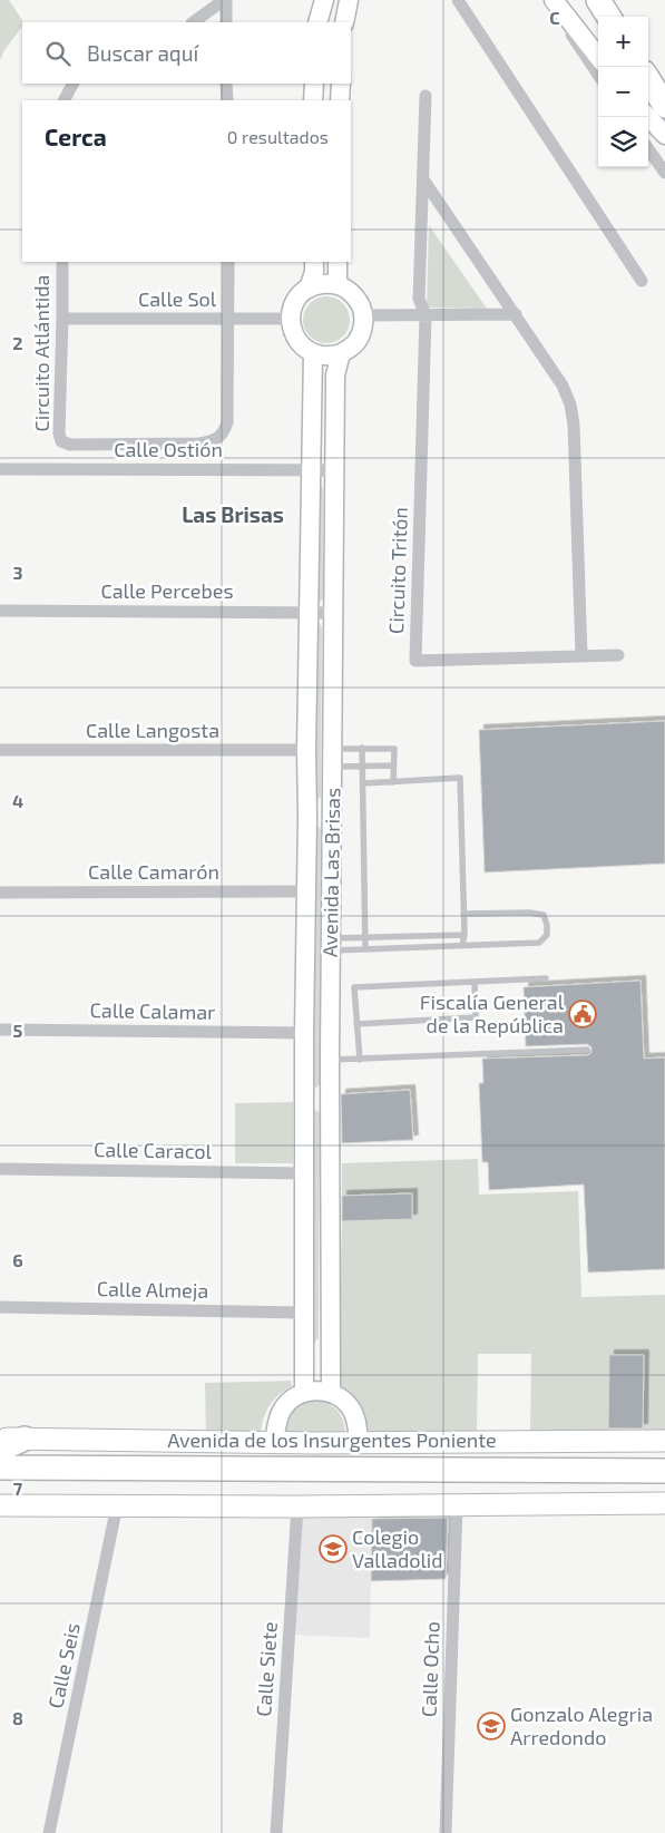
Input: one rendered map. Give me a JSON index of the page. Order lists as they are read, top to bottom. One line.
{"streets":{"highway":["Avenida de los Insurgentes Poniente"],"street":["Calle Sol","Circuito Atlántida","Calle Ostión","Circuito Tritón","Calle Percebes","Calle Langosta","Calle Camarón","Avenida Las Brisas","Calle Calamar","Calle Caracol","Calle Almeja","Calle Seis","Calle Siete","Calle Ocho"]},"crossings":[["Calle Sol","Circuito Atlántida"],["Calle Sol","Avenida Las Brisas"],["Calle Ostión","Avenida Las Brisas"],["Calle Percebes","Avenida Las Brisas"],["Calle Langosta","Avenida Las Brisas"],["Calle Camarón","Avenida Las Brisas"],["Avenida Las Brisas","Calle Calamar"],["Avenida Las Brisas","Calle Caracol"],["Avenida Las Brisas","Calle Almeja"]],"districts":["Las Brisas"],"places":{"public building":["Fiscalía General de la República"],"school or university":["Colegio Valladolid","Gonzalo Alegria Arredondo"]},"page":{"map_buttons":["+","−"],"search":"Buscar aquí","heading":["Cerca","0 resultados"]},"grid":{"columns":["C"],"rows":["2","3","4","5","6","7","8"]}}
